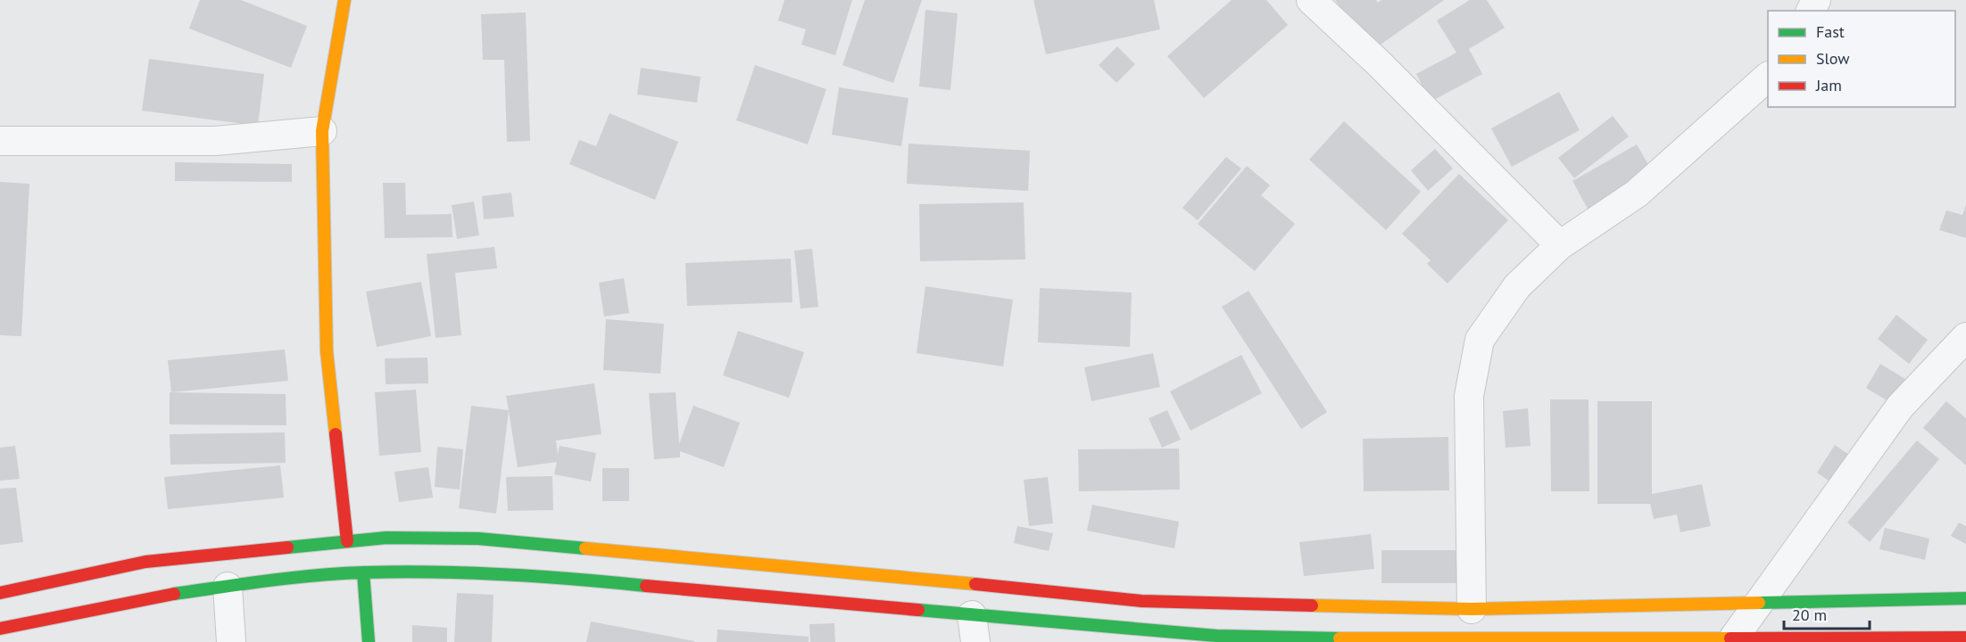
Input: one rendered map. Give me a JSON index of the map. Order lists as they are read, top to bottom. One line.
{"legend":["Fast","Slow","Jam"],"scale_bar":"20 m"}
